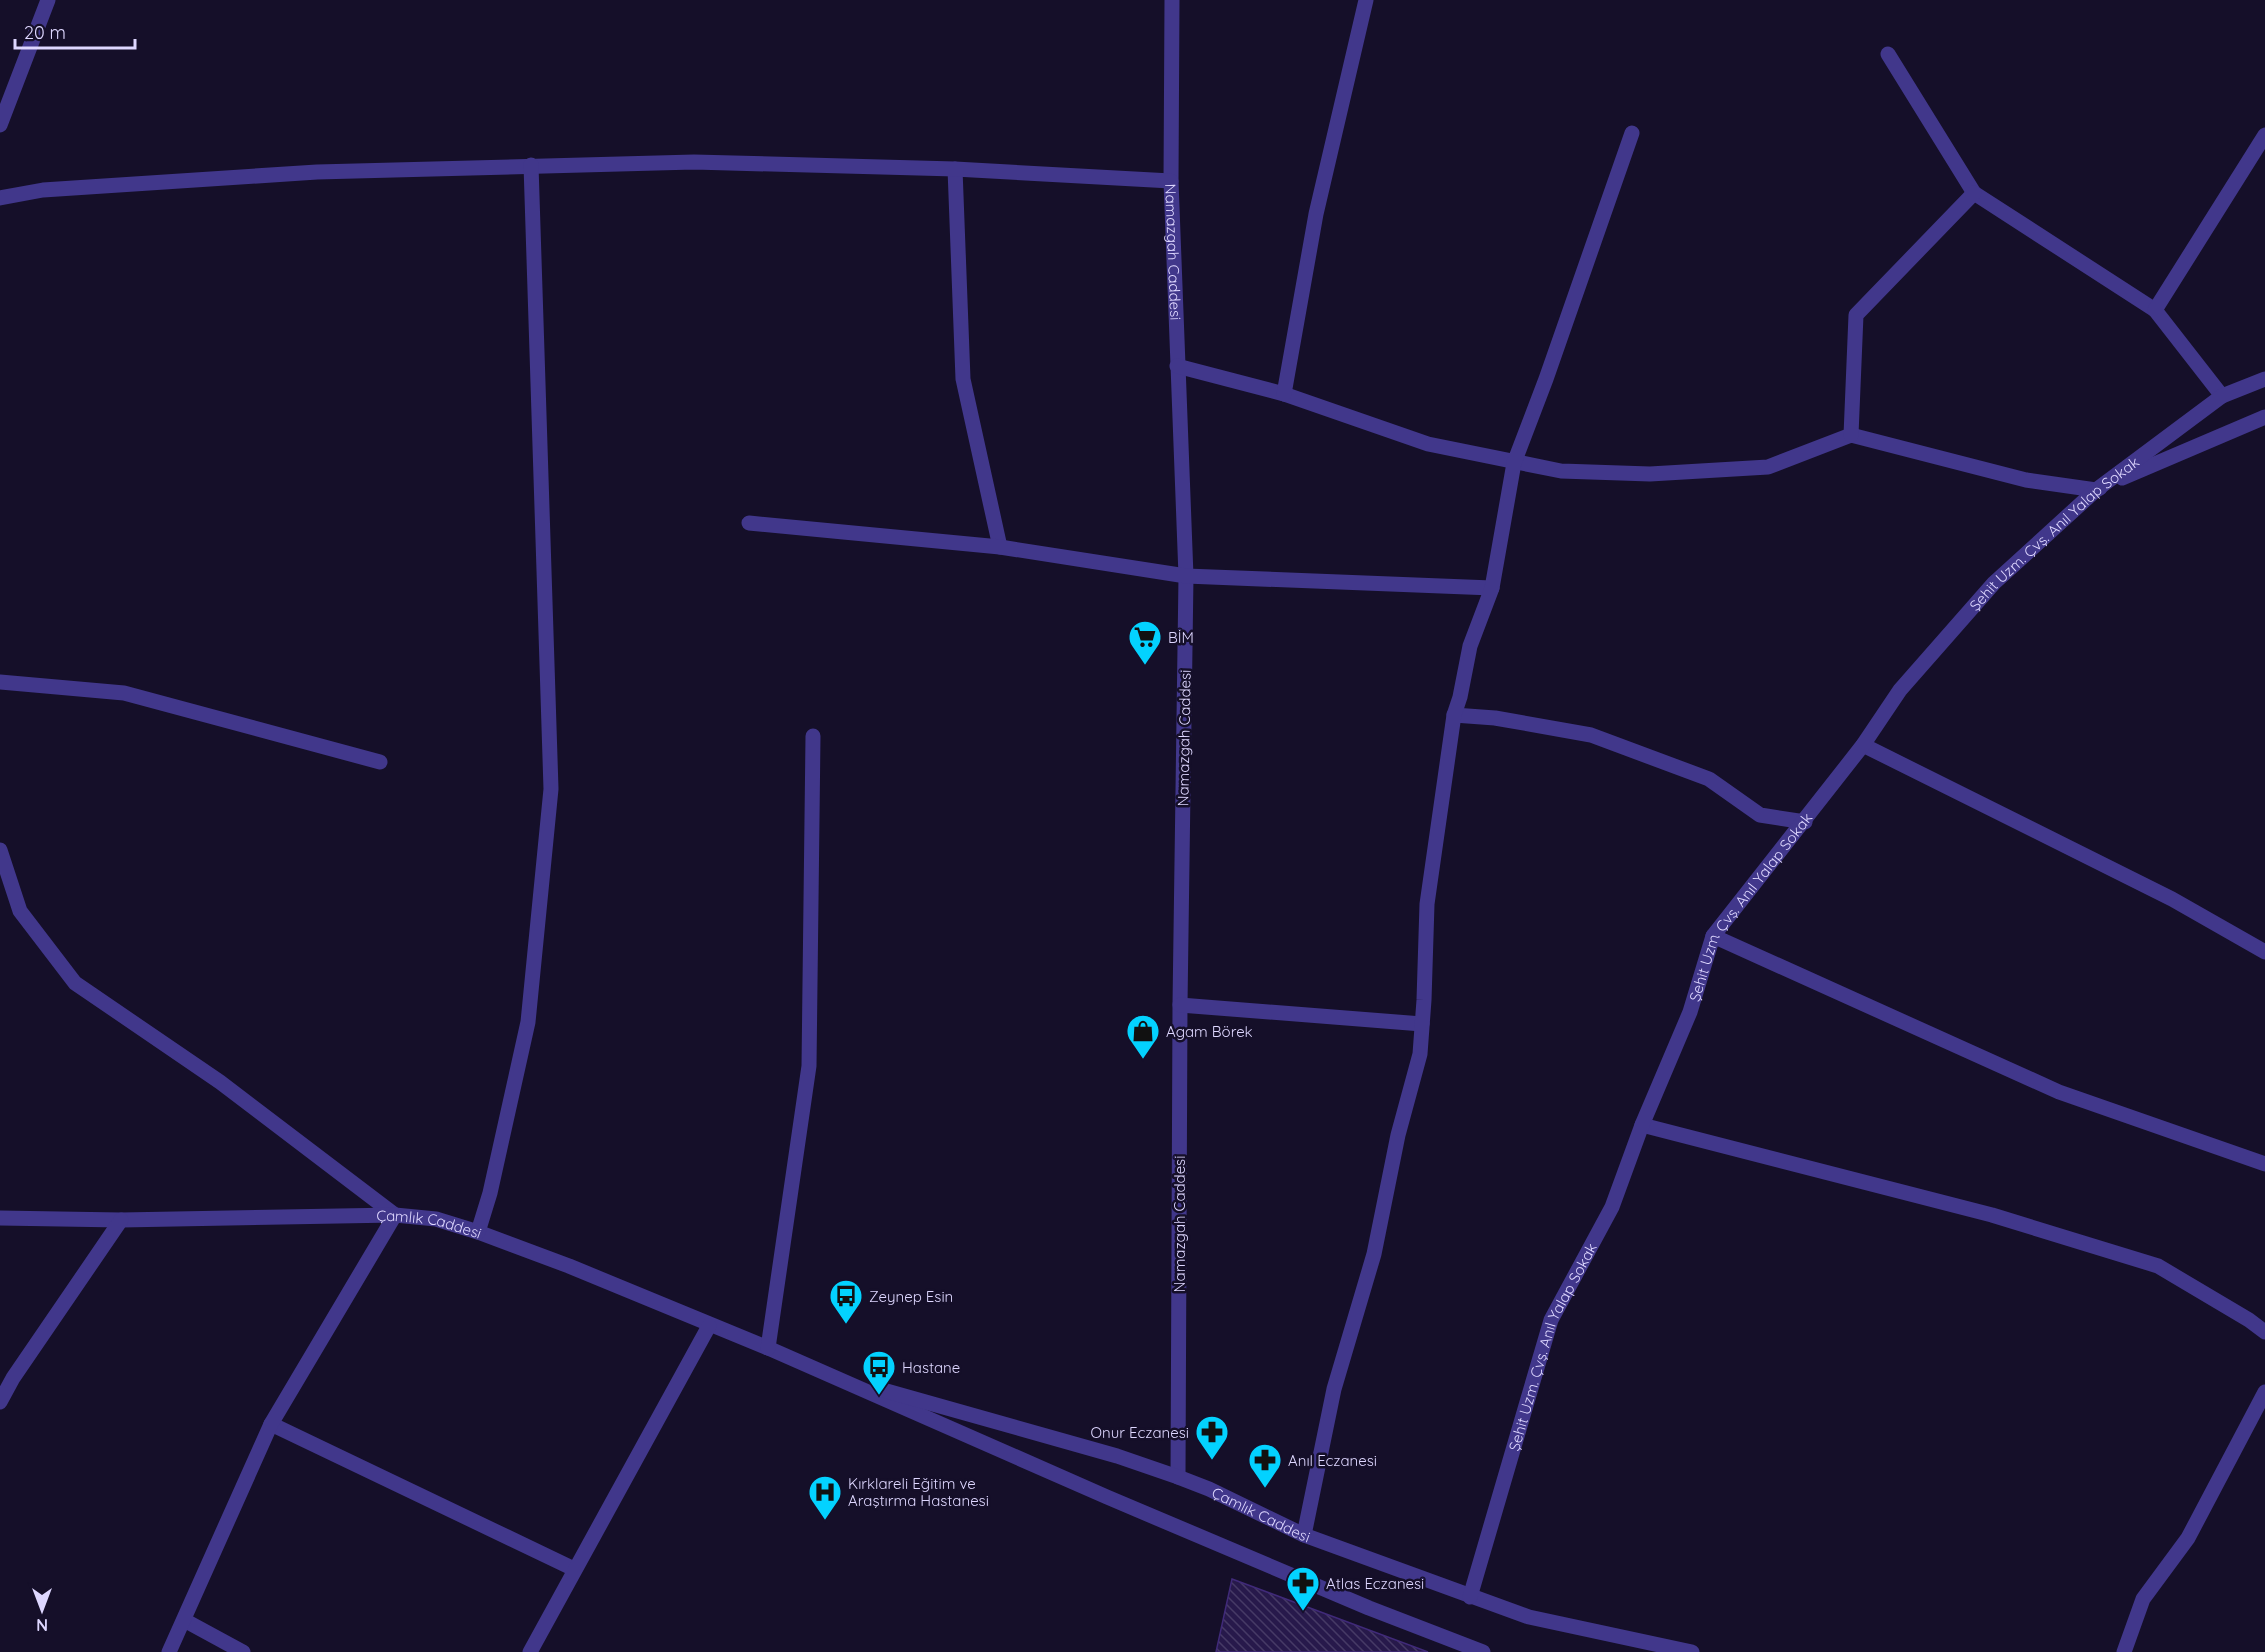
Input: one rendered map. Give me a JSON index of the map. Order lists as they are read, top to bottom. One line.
{"streets":{"street":["Namazgah Caddesi","Şehit Uzm. Çvş. Anıl Yalap Sokak","Çamlık Caddesi"]},"crossings":[["Namazgah Caddesi","Çamlık Caddesi"],["Şehit Uzm. Çvş. Anıl Yalap Sokak","Çamlık Caddesi"]],"places":{"supermarket":["BİM"],"shop":["Agam Börek"],"bus stop":["Zeynep Esin","Hastane"],"pharmacy":["Onur Eczanesi","Anıl Eczanesi","Atlas Eczanesi"],"hospital":["Kırklareli Eğitim ve Araştırma Hastanesi"]},"scale_bar":"20 m","north":"bottom"}
